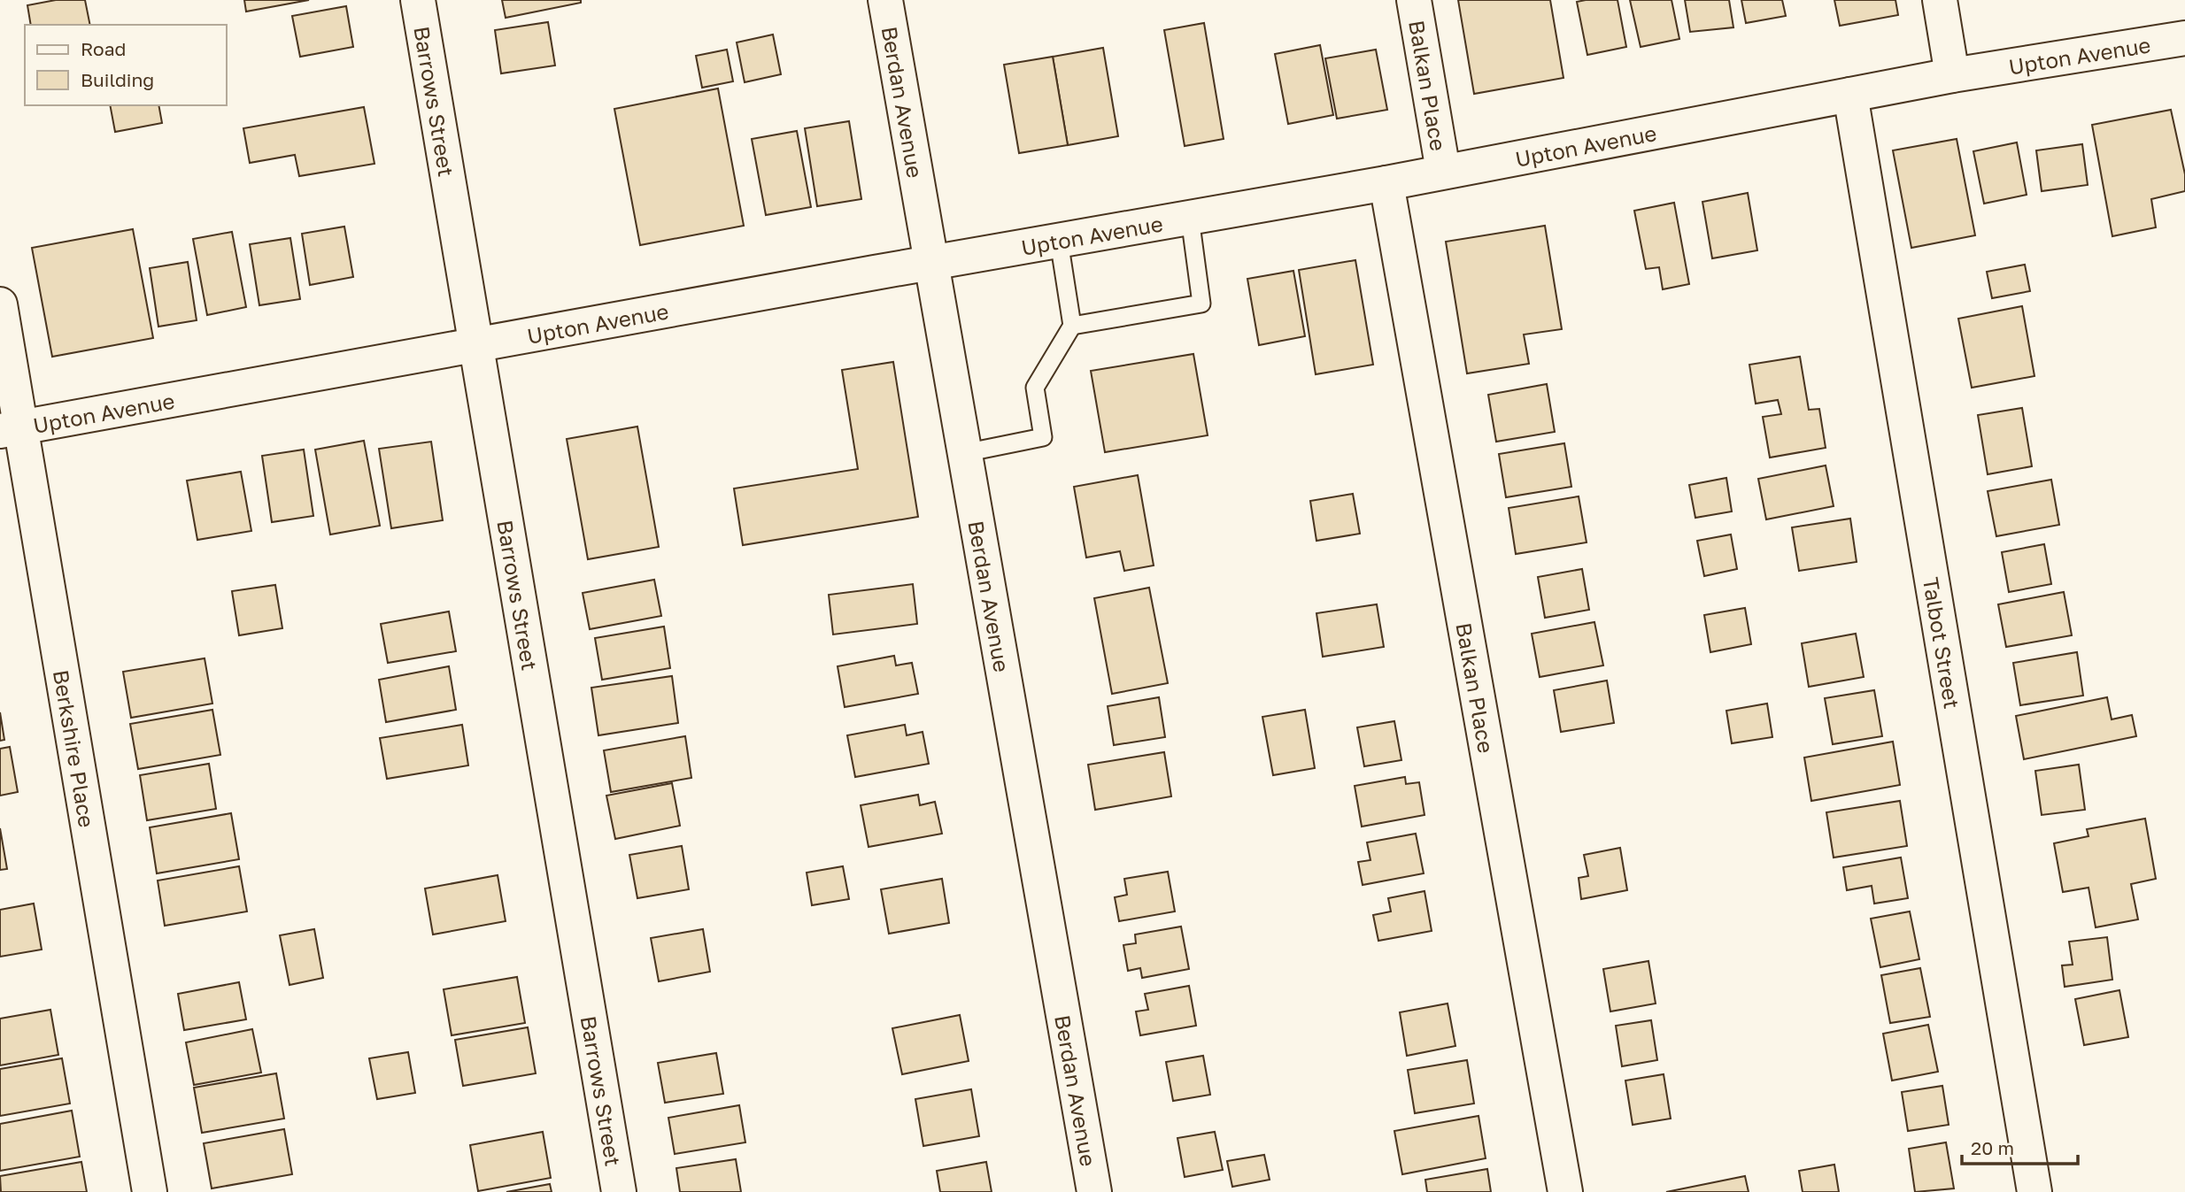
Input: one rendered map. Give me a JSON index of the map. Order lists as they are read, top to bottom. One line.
{"streets":{"street":["Upton Avenue","Balkan Place","Barrows Street","Berdan Avenue","Talbot Street","Berkshire Place"]},"crossings":[["Upton Avenue","Balkan Place"],["Upton Avenue","Barrows Street"],["Upton Avenue","Berdan Avenue"],["Upton Avenue","Talbot Street"],["Upton Avenue","Berkshire Place"]],"legend":["Road","Building"],"scale_bar":"20 m"}
